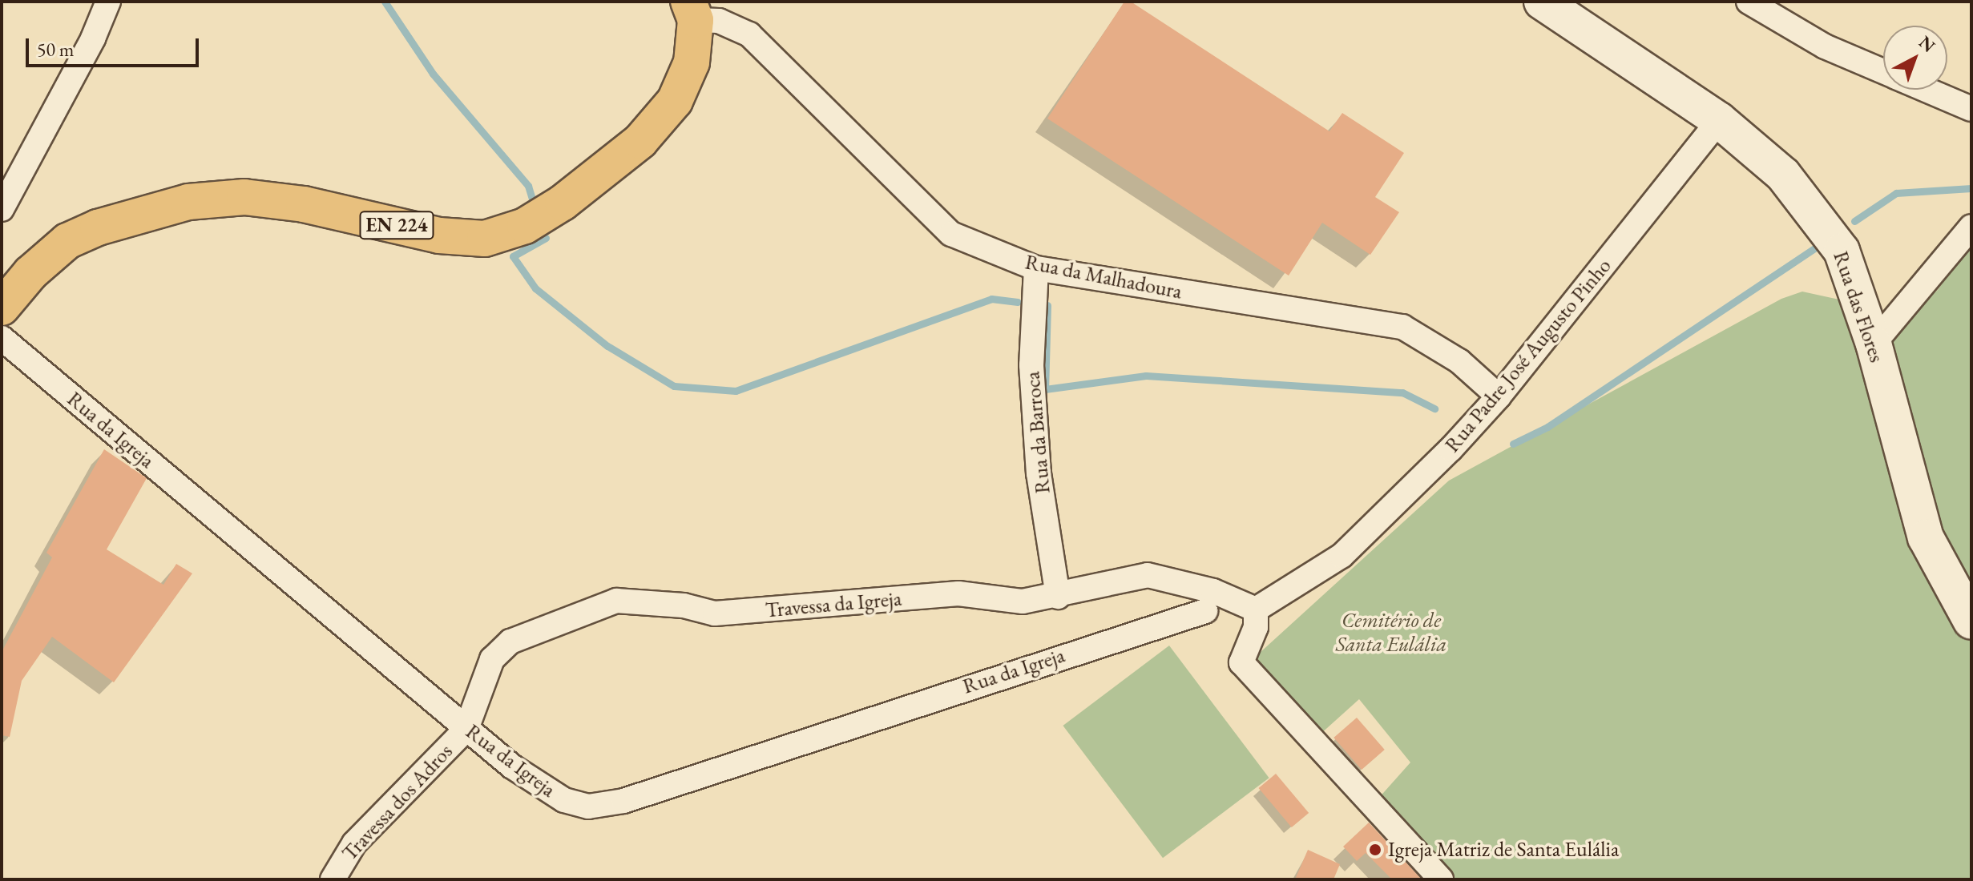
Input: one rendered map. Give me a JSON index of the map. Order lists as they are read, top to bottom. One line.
{"streets":{"main road":["EN 224"],"street":["Rua da Malhadoura","Rua das Flores","Rua Padre José Augusto Pinho","Rua da Igreja","Rua da Barroca","Travessa da Igreja","Travessa dos Adros"]},"crossings":[["EN 224","Rua da Malhadoura"],["Rua da Malhadoura","Rua Padre José Augusto Pinho"],["Rua da Malhadoura","Rua da Barroca"],["Rua das Flores","Rua Padre José Augusto Pinho"],["Rua Padre José Augusto Pinho","Travessa da Igreja"],["Rua da Igreja","Travessa da Igreja"],["Rua da Igreja","Travessa dos Adros"],["Rua da Barroca","Travessa da Igreja"],["Travessa da Igreja","Travessa dos Adros"]],"parks":["Cemitério de Santa Eulália"],"places":["Igreja Matriz de Santa Eulália"],"scale_bar":"50 m","north":"top right"}
